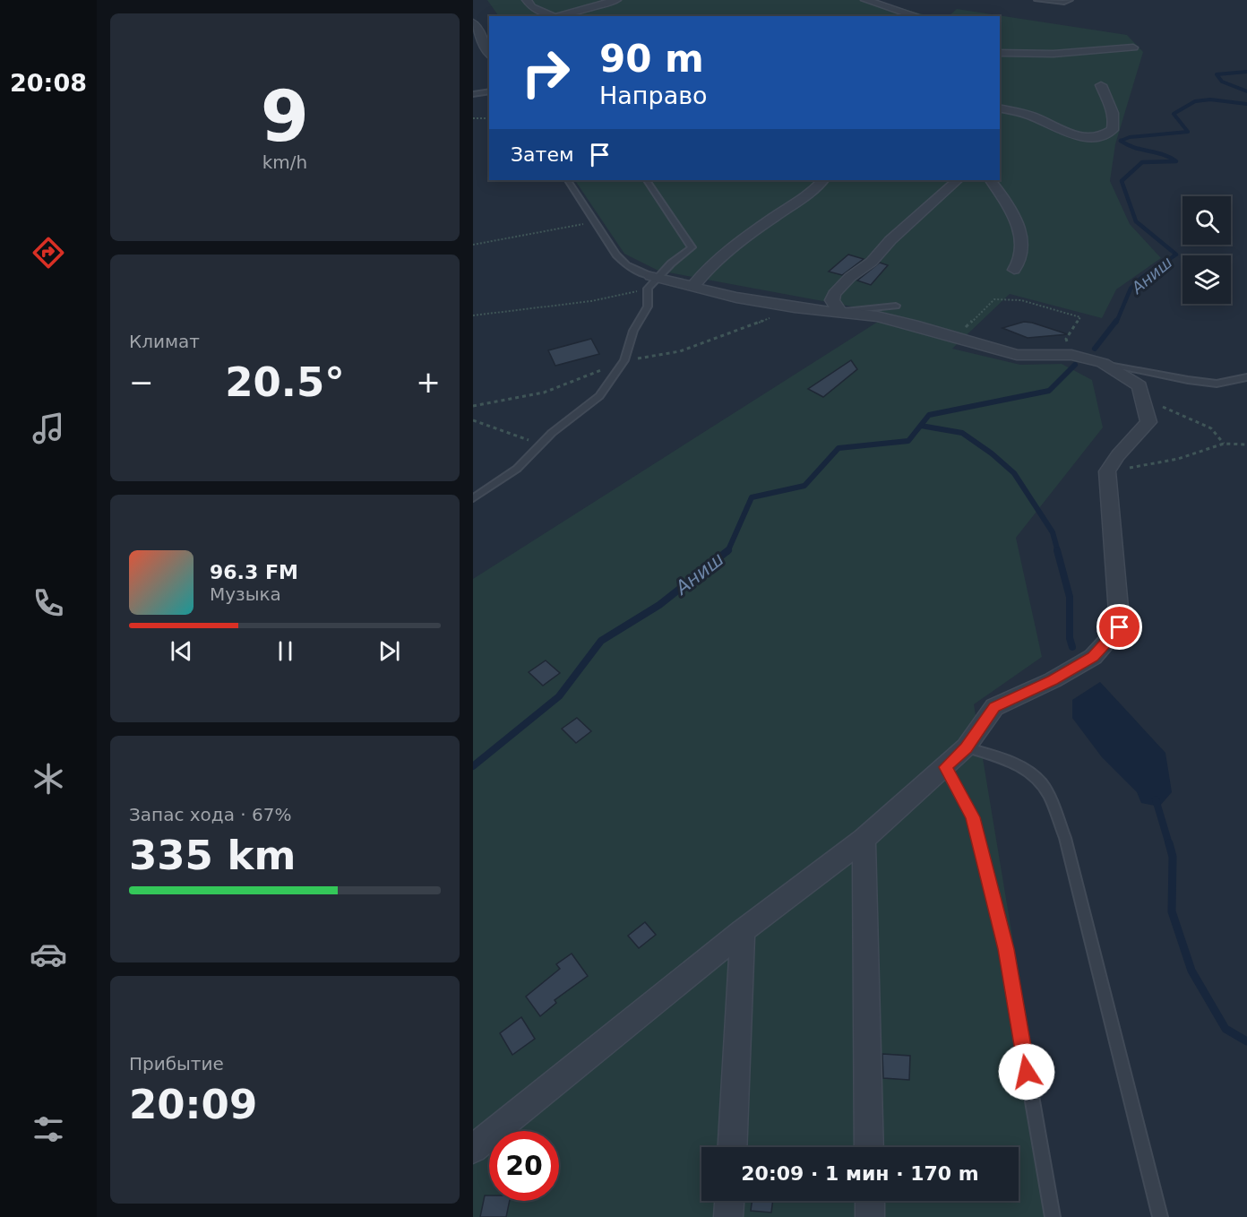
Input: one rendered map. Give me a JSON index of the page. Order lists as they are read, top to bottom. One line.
{"water":["Аниш"],"page":{"tabs":"20:08","tile":[["9","km/h"],"Климат",["Запас хода · 67%","335 km"],["Прибытие","20:09"]],"turn":["90 m","Направо"],"then":"Затем","heat":["−","20.5°","+"],"song":["96.3 FM","Музыка"],"limit":"20","trip":"20:09 · 1 мин · 170 m"}}
